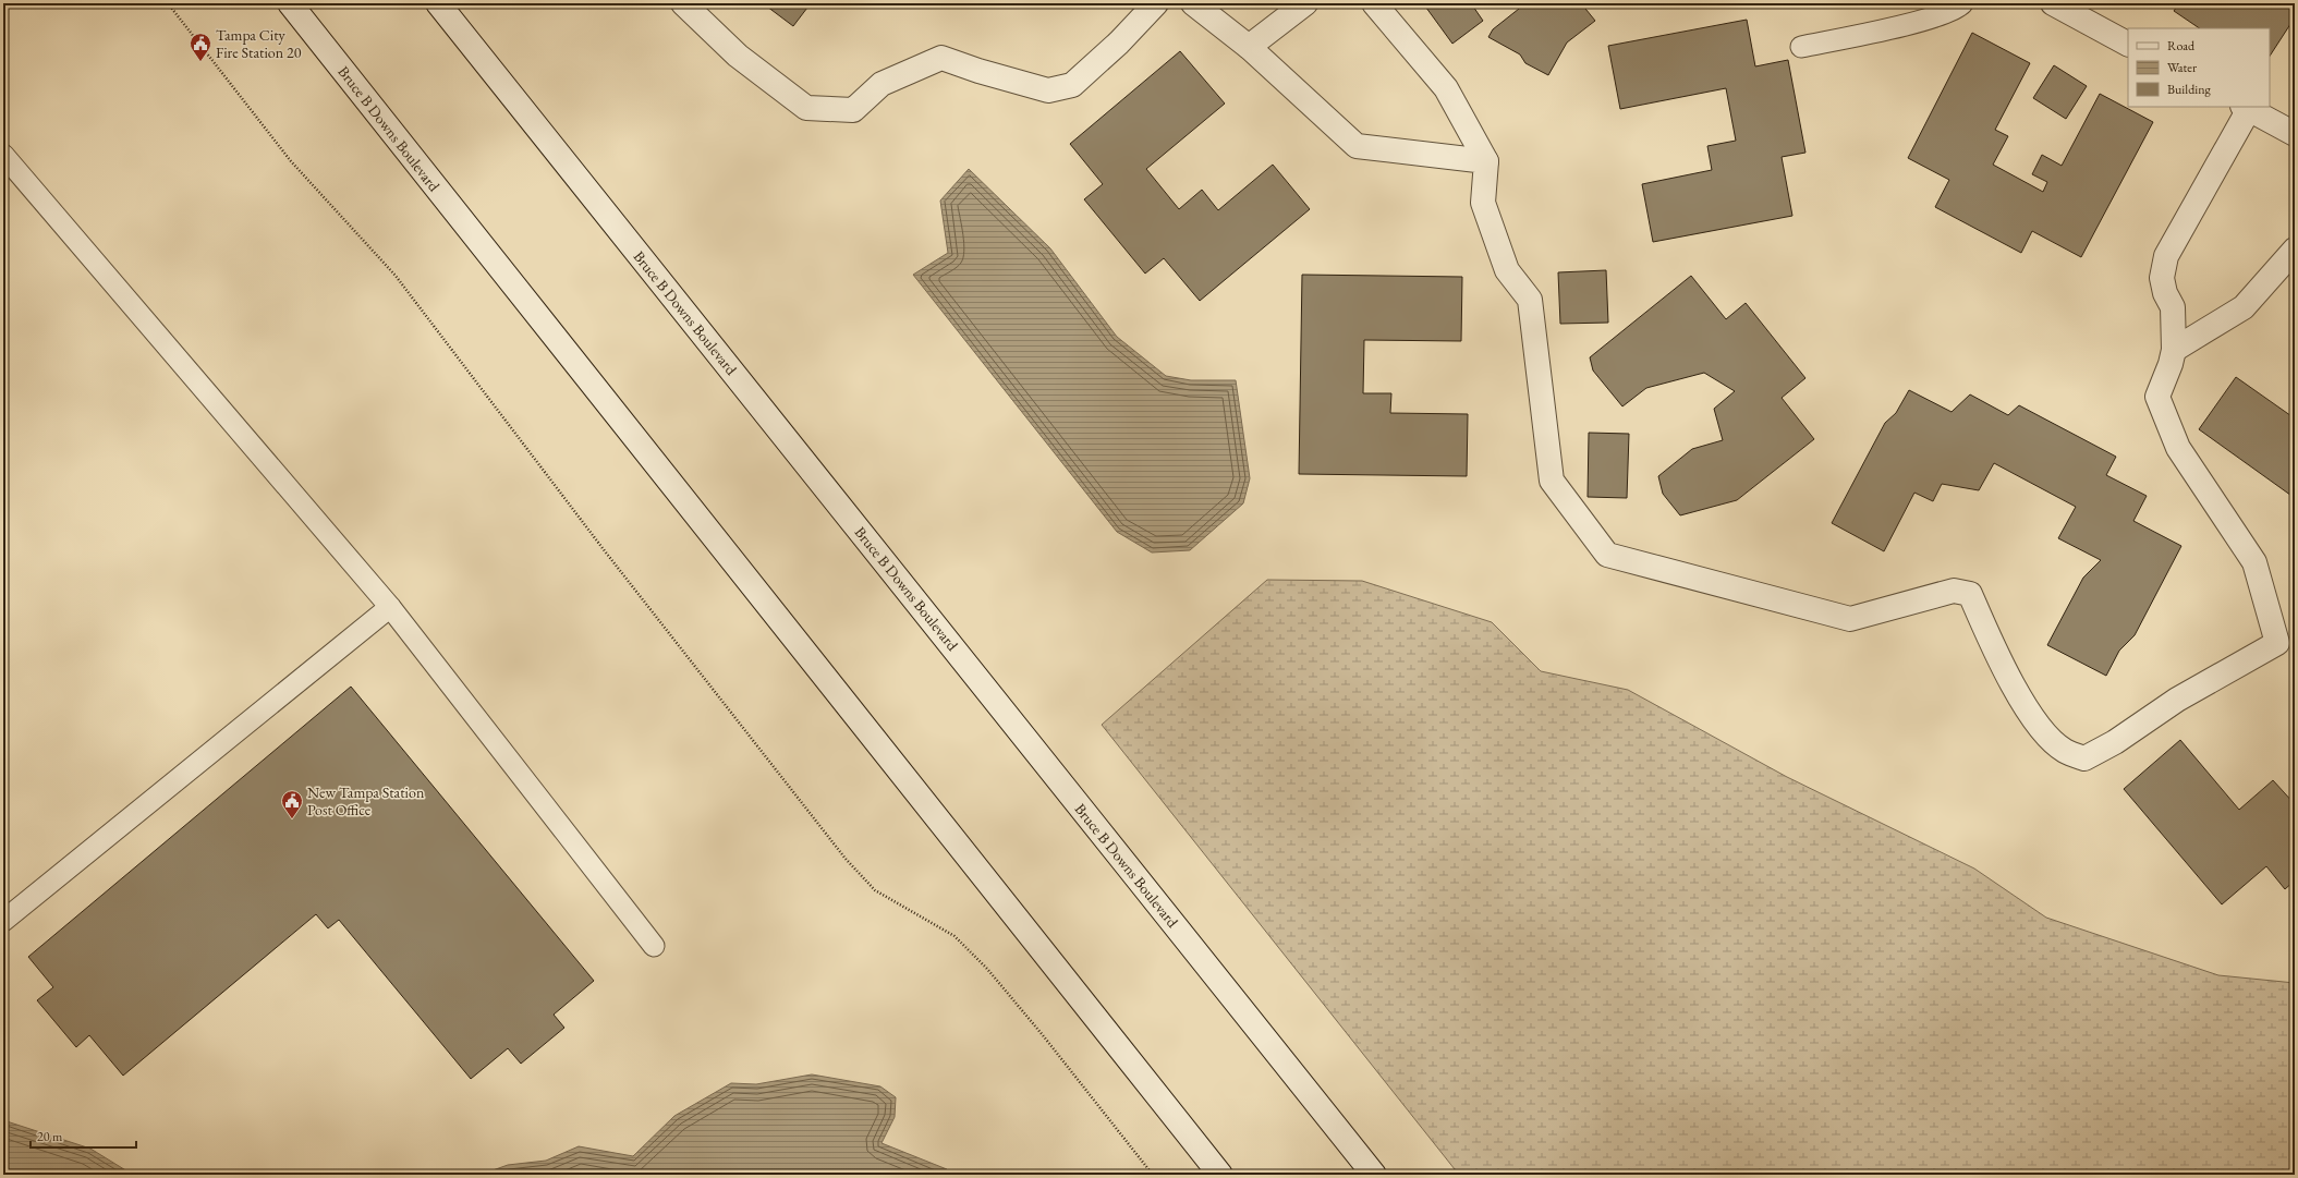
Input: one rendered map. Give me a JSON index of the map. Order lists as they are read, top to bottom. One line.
{"streets":{"street":["Bruce B Downs Boulevard"]},"places":{"public building":["Tampa City Fire Station 20","New Tampa Station Post Office"]},"legend":["Road","Water","Building"],"scale_bar":"20 m"}
